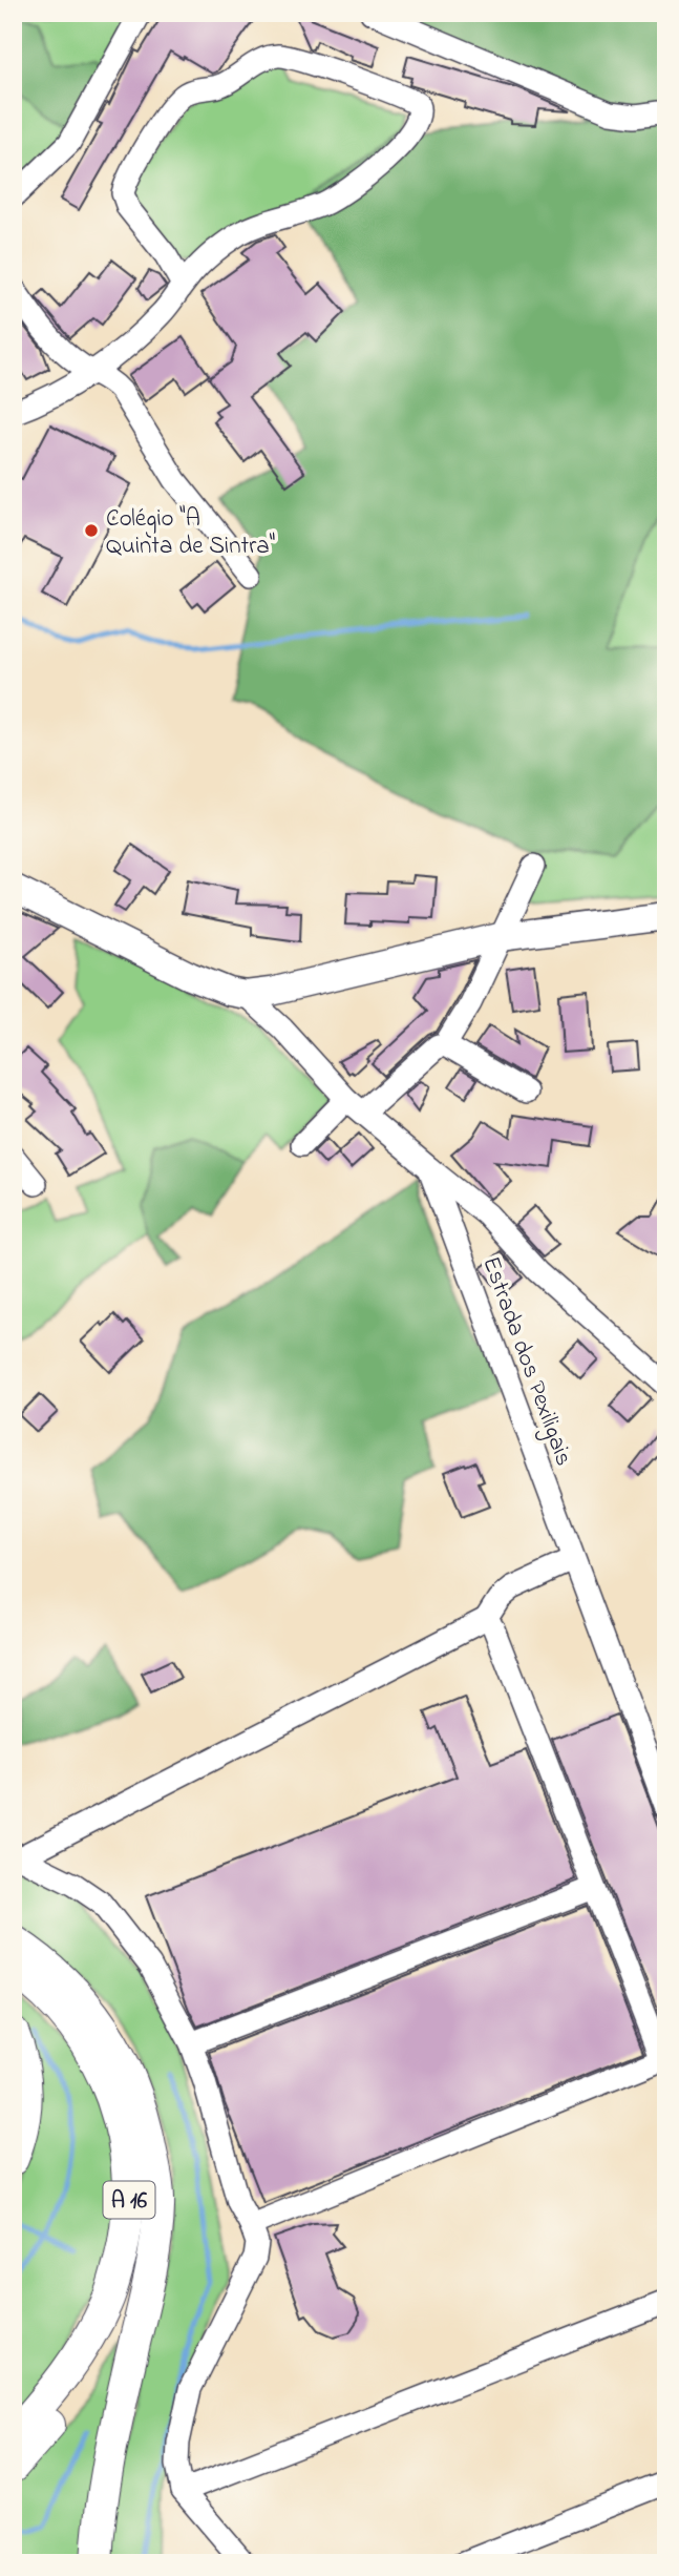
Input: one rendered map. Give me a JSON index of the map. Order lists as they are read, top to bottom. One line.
{"streets":{"highway":["A 16"],"street":["Estrada dos Pexiligais"]},"places":["Colégio \"A Quinta de Sintra\""]}
